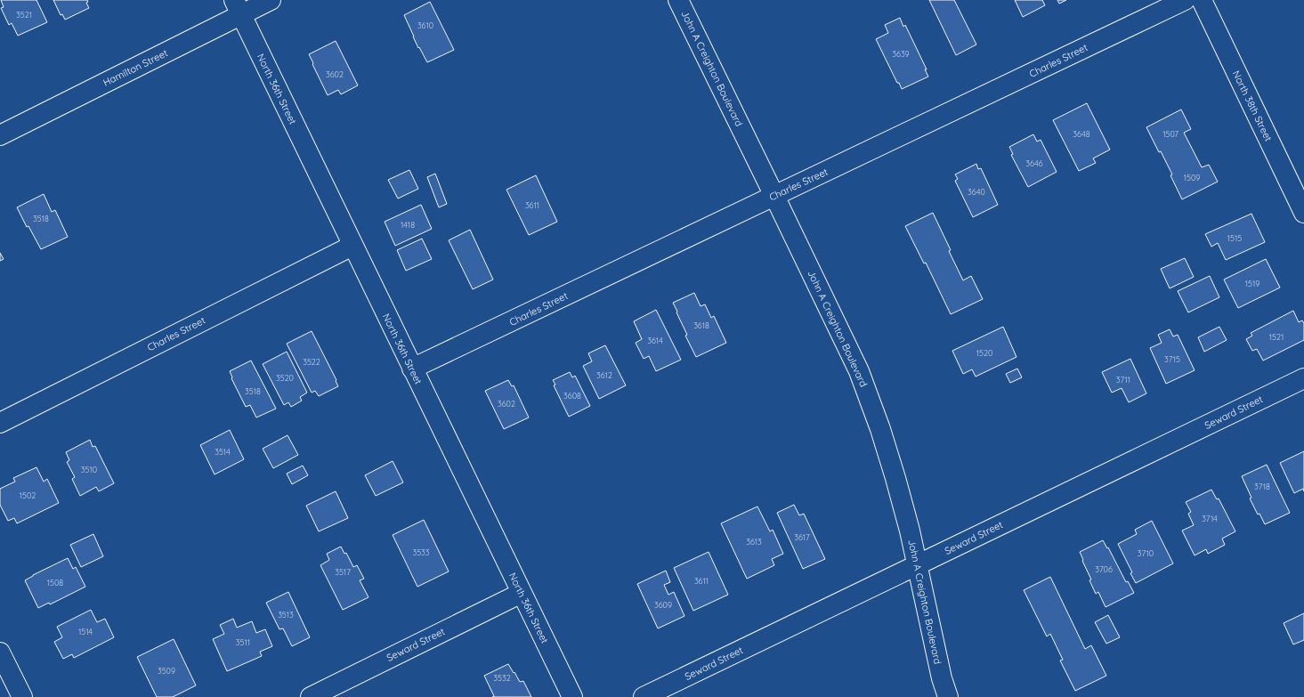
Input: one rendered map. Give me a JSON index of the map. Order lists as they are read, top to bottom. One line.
{"streets":{"street":["Charles Street","Hamilton Street","John A Creighton Boulevard","North 36th Street","North 38th Street","Seward Street"]},"crossings":[["Charles Street","John A Creighton Boulevard"],["Charles Street","North 36th Street"],["Hamilton Street","North 36th Street"],["John A Creighton Boulevard","Seward Street"],["North 36th Street","Seward Street"]],"house_numbers":["3521","3610","3639","3602","3648","1507","3646","1509","3640","3611","3518","1418","1515","1519","3618","1521","3614","1520","3715","3522","3612","3520","3711","3518","3608","3602","3514","3510","3718","1502","3714","3617","3613","3533","3710","3706","3517","3611","1508","3609","3513","1514","3511","3509","3532"]}
